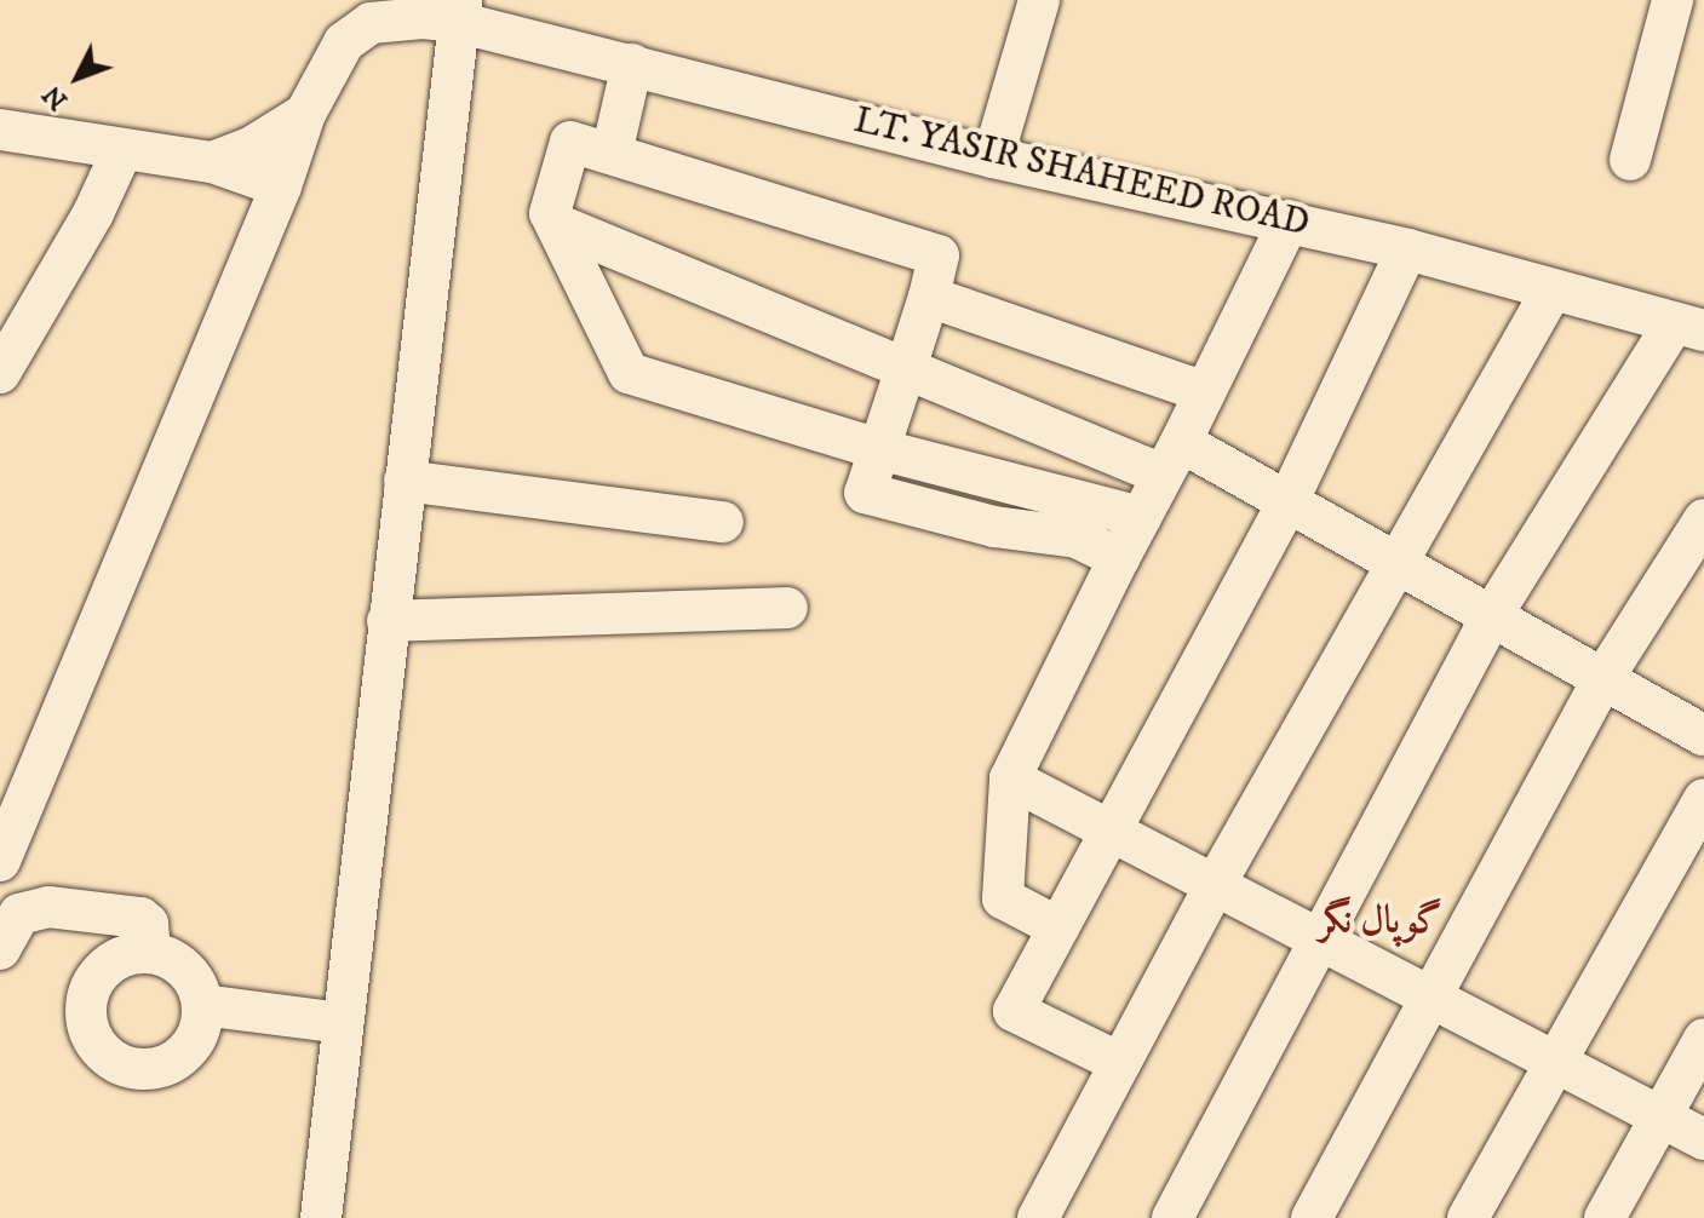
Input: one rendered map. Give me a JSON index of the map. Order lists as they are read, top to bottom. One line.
{"streets":{"street":["LT. YASIR SHAHEED ROAD"]},"districts":["گوپال نگر"],"north":"bottom left"}
